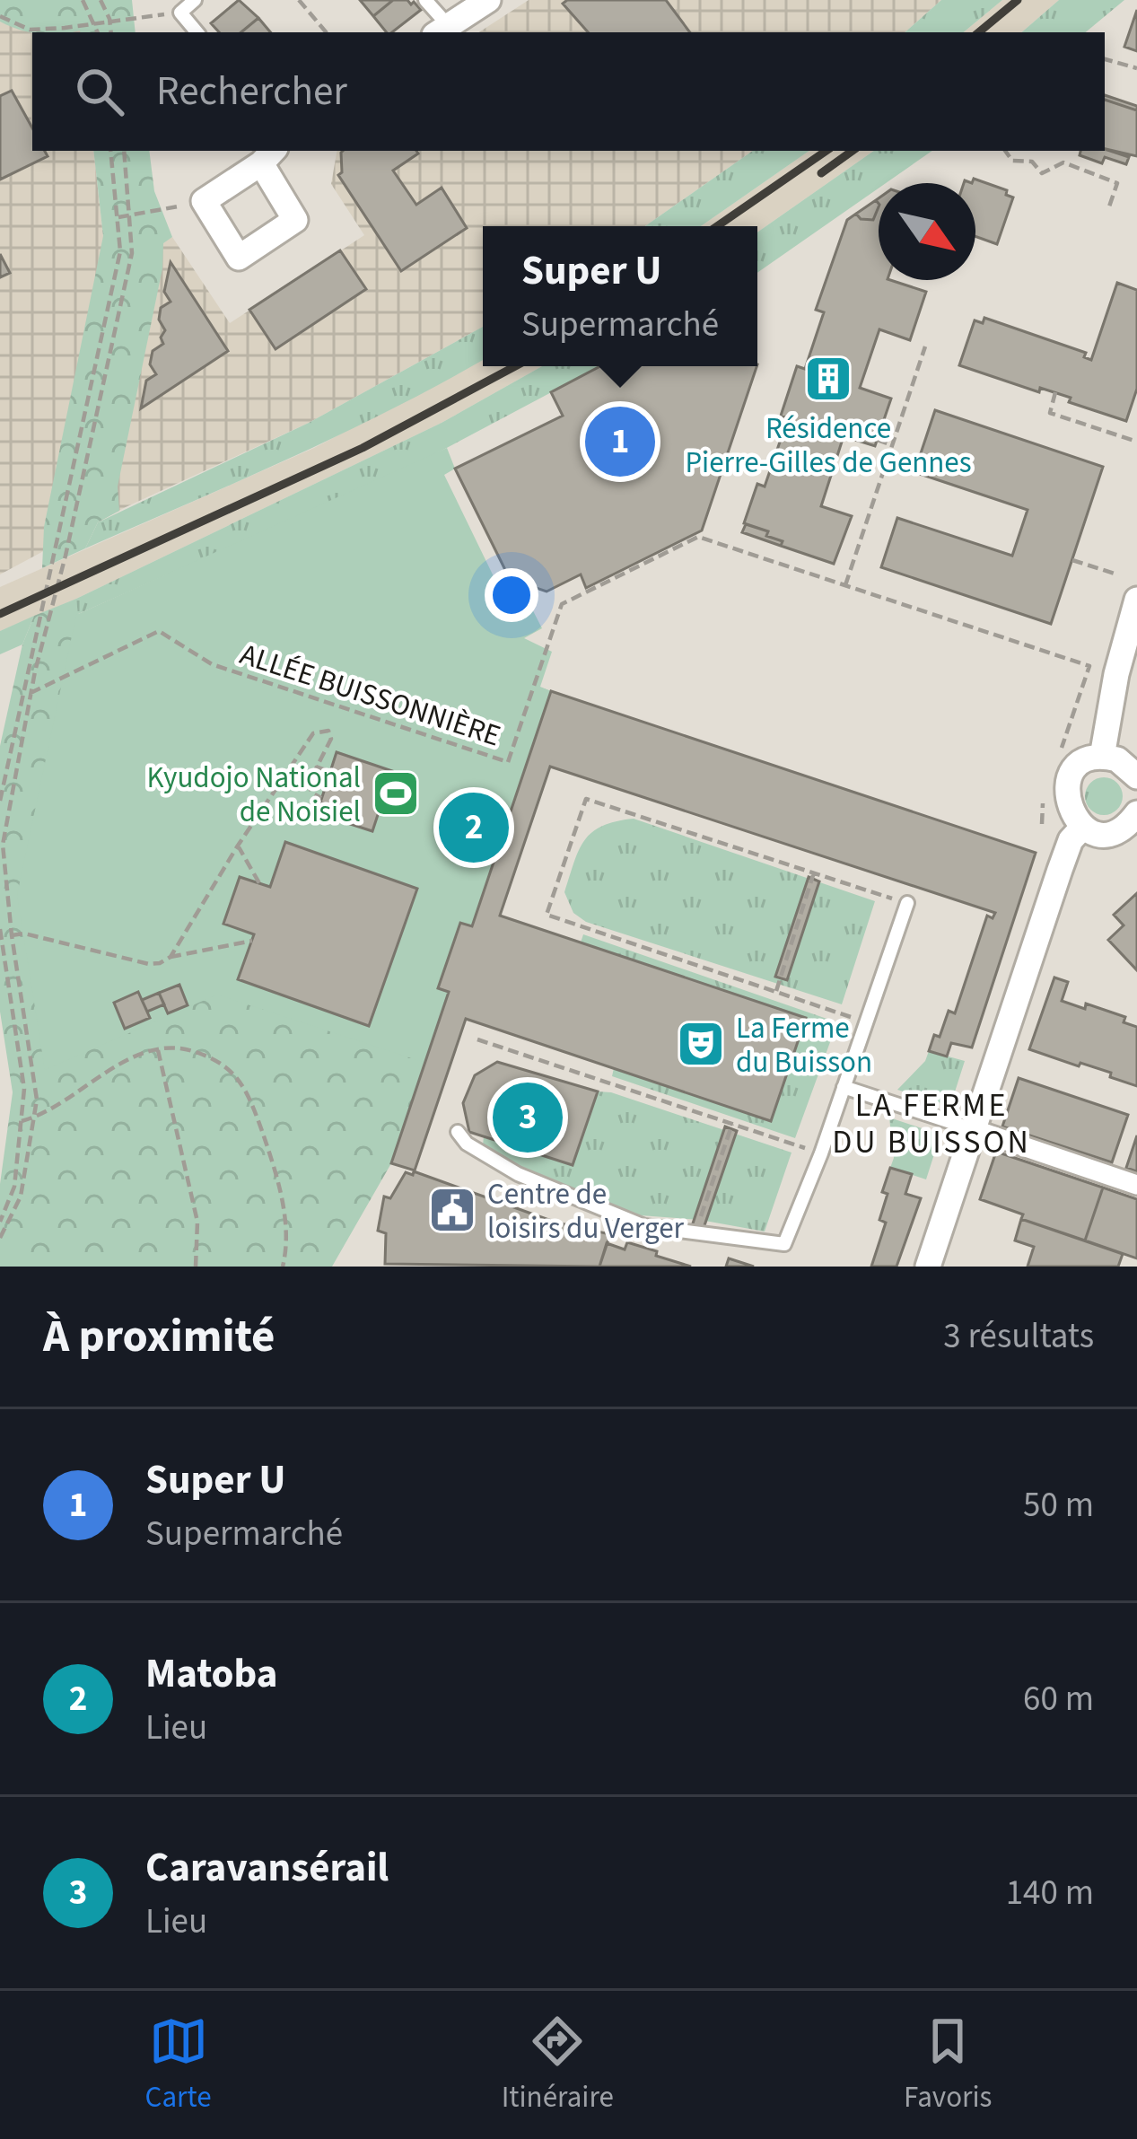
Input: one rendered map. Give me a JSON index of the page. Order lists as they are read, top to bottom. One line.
{"streets":{"path":["ALLÉE BUISSONNIÈRE"]},"districts":["LA FERME DU BUISSON"],"places":{"building":["Résidence Pierre-Gilles de Gennes"],"sports":["Kyudojo National de Noisiel"],"theatre":["La Ferme du Buisson"],"public building":["Centre de loisirs du Verger"]},"north":"bottom right","page":{"search":"Rechercher","popup":["Super U","Supermarché"],"pins":["1","2","3"],"heading":["À proximité","3 résultats"],"list":[{"mark":"1","name":"Super U","note":"Supermarché","value":"50 m"},{"mark":"2","name":"Matoba","note":"Lieu","value":"60 m"},{"mark":"3","name":"Caravansérail","note":"Lieu","value":"140 m"}],"nav":["Carte","Itinéraire","Favoris"]}}
